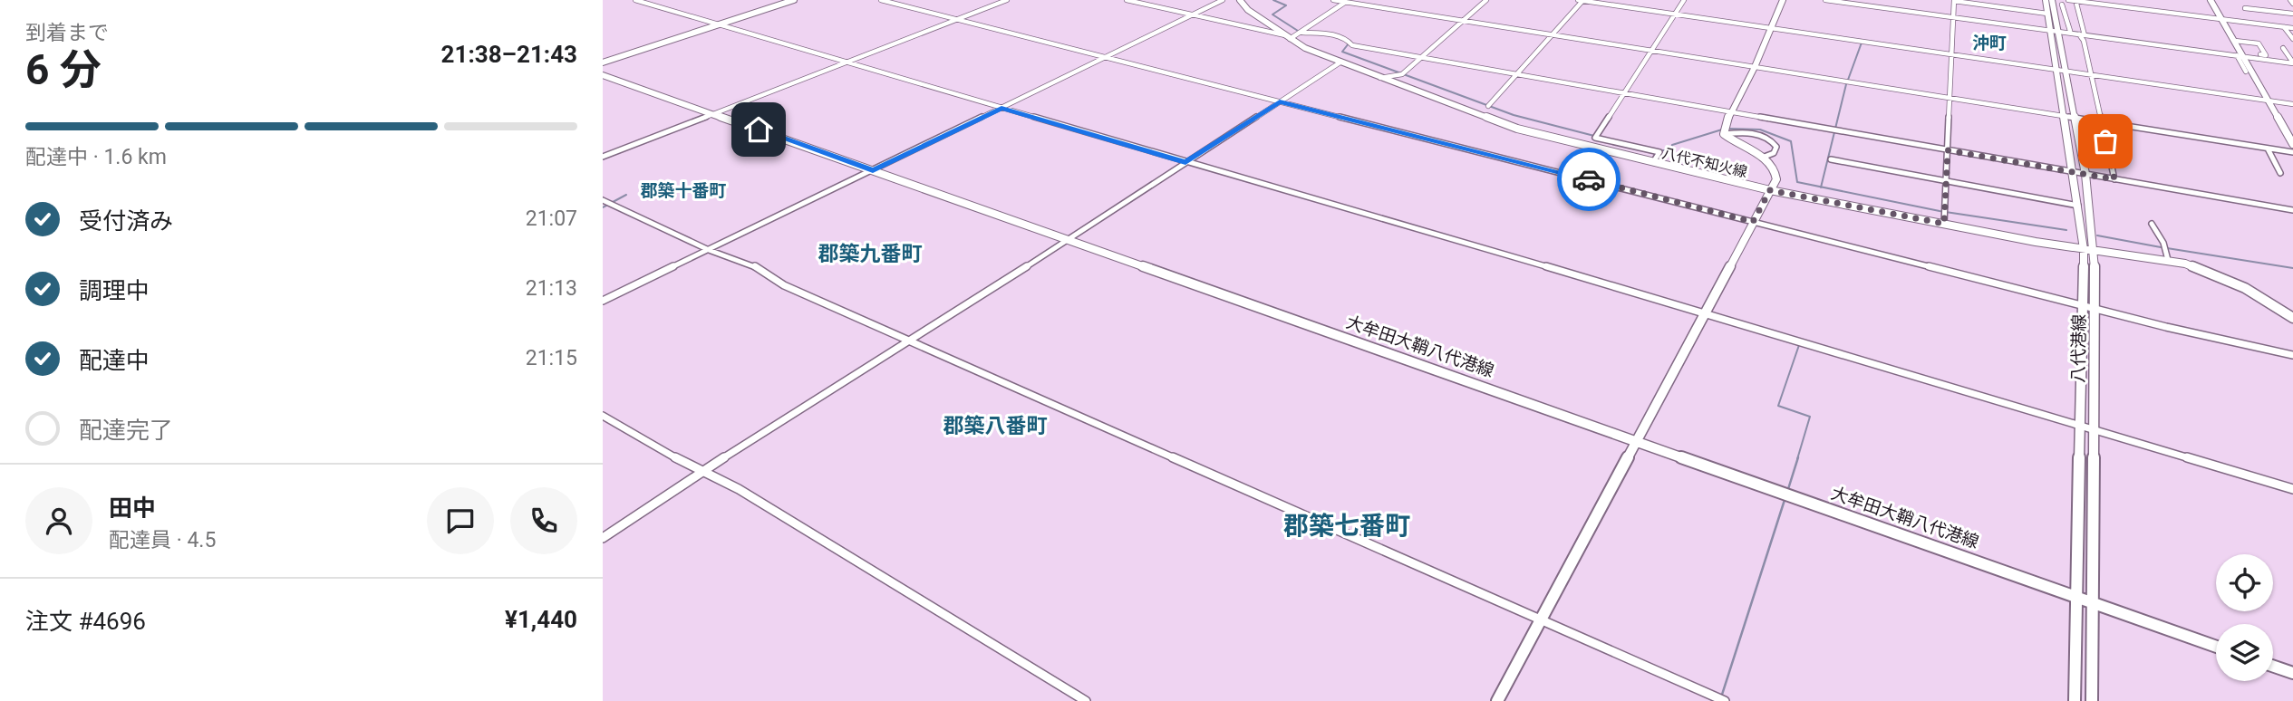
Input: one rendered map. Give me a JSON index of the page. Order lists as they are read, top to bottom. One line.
{"streets":{"main road":["八代不知火線","大牟田大鞘八代港線","八代港線"]},"crossings":[["八代不知火線","八代港線"],["大牟田大鞘八代港線","八代港線"]],"districts":["沖町","郡築十番町","郡築九番町","郡築八番町","郡築七番町"],"page":{"heading":["6 分","到着まで","21:38–21:43"],"panel":["田中","配達員 · 4.5","注文 #4696","¥1,440"],"bar":"配達中 · 1.6 km","list":[["受付済み","21:07"],["調理中","21:13"],["配達中","21:15"],"配達完了"]}}
